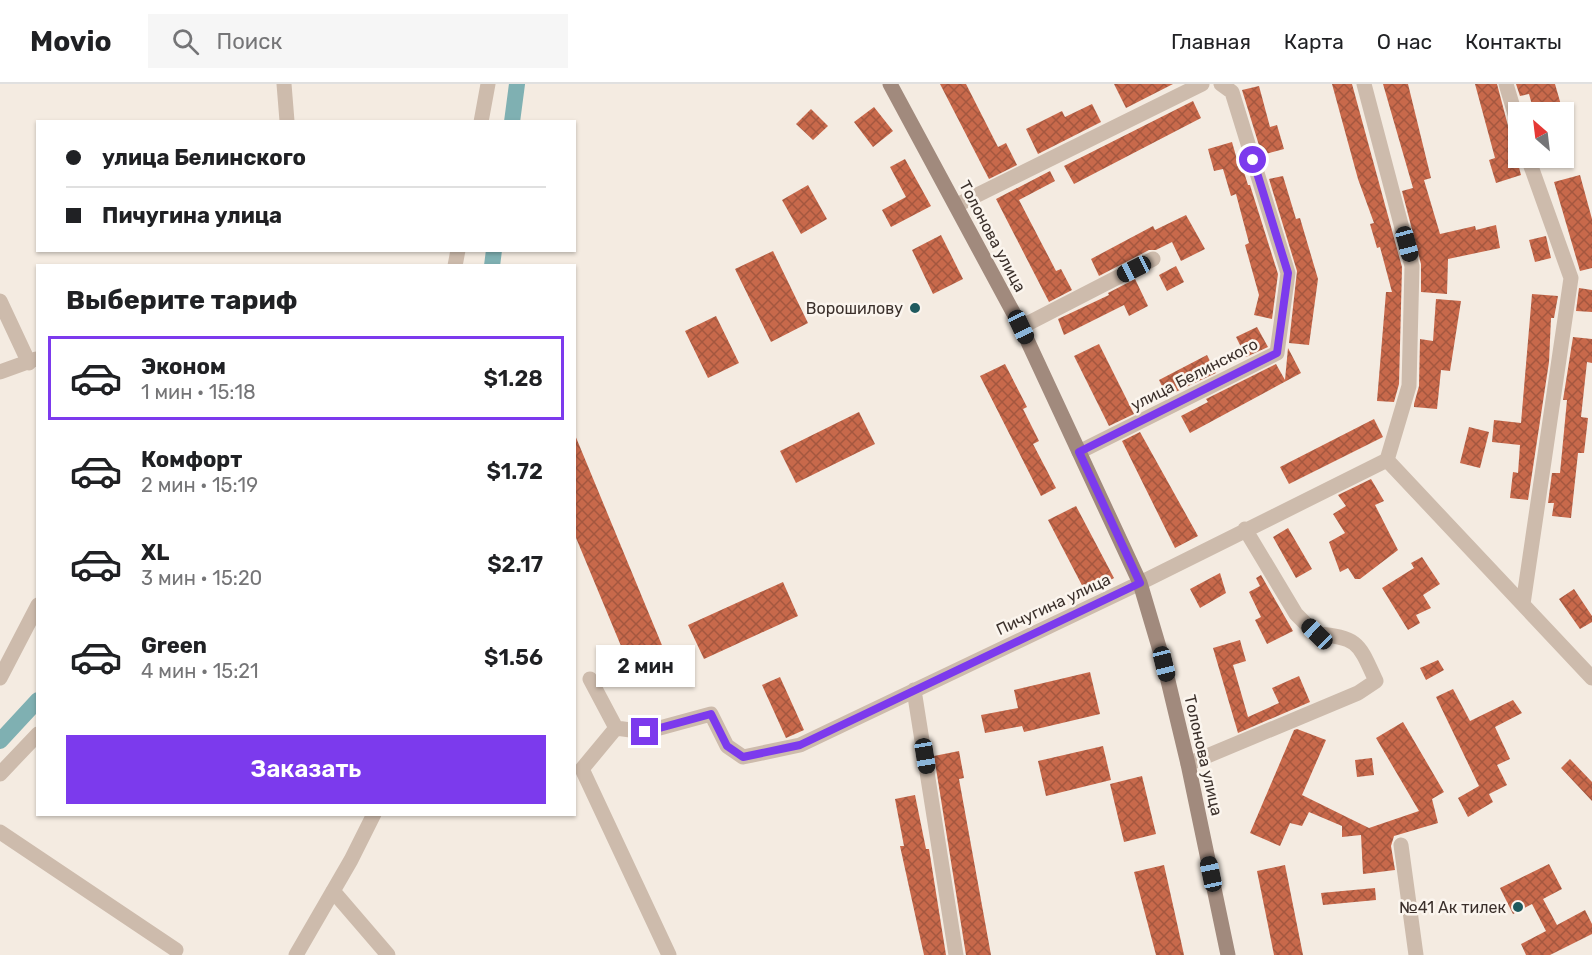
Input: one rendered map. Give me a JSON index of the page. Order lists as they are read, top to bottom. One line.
{"streets":{"main road":["Толонова улица"],"street":["улица Белинского","Пичугина улица"]},"crossings":[["Толонова улица","улица Белинского"],["Толонова улица","Пичугина улица"]],"places":["Ворошилову","№41 Ак тилек"],"north":"top left","page":{"header":"Movio","search":"Поиск","nav":["Главная","Карта","О нас","Контакты"],"banner":["улица Белинского","Пичугина улица"],"heading":"Выберите тариф","list":[{"name":"Эконом","note":"1 мин · 15:18","value":"$1.28"},{"name":"Комфорт","note":"2 мин · 15:19","value":"$1.72"},{"name":"XL","note":"3 мин · 15:20","value":"$2.17"},{"name":"Green","note":"4 мин · 15:21","value":"$1.56"}],"bubble":"2 мин","buttons":"Заказать"}}
